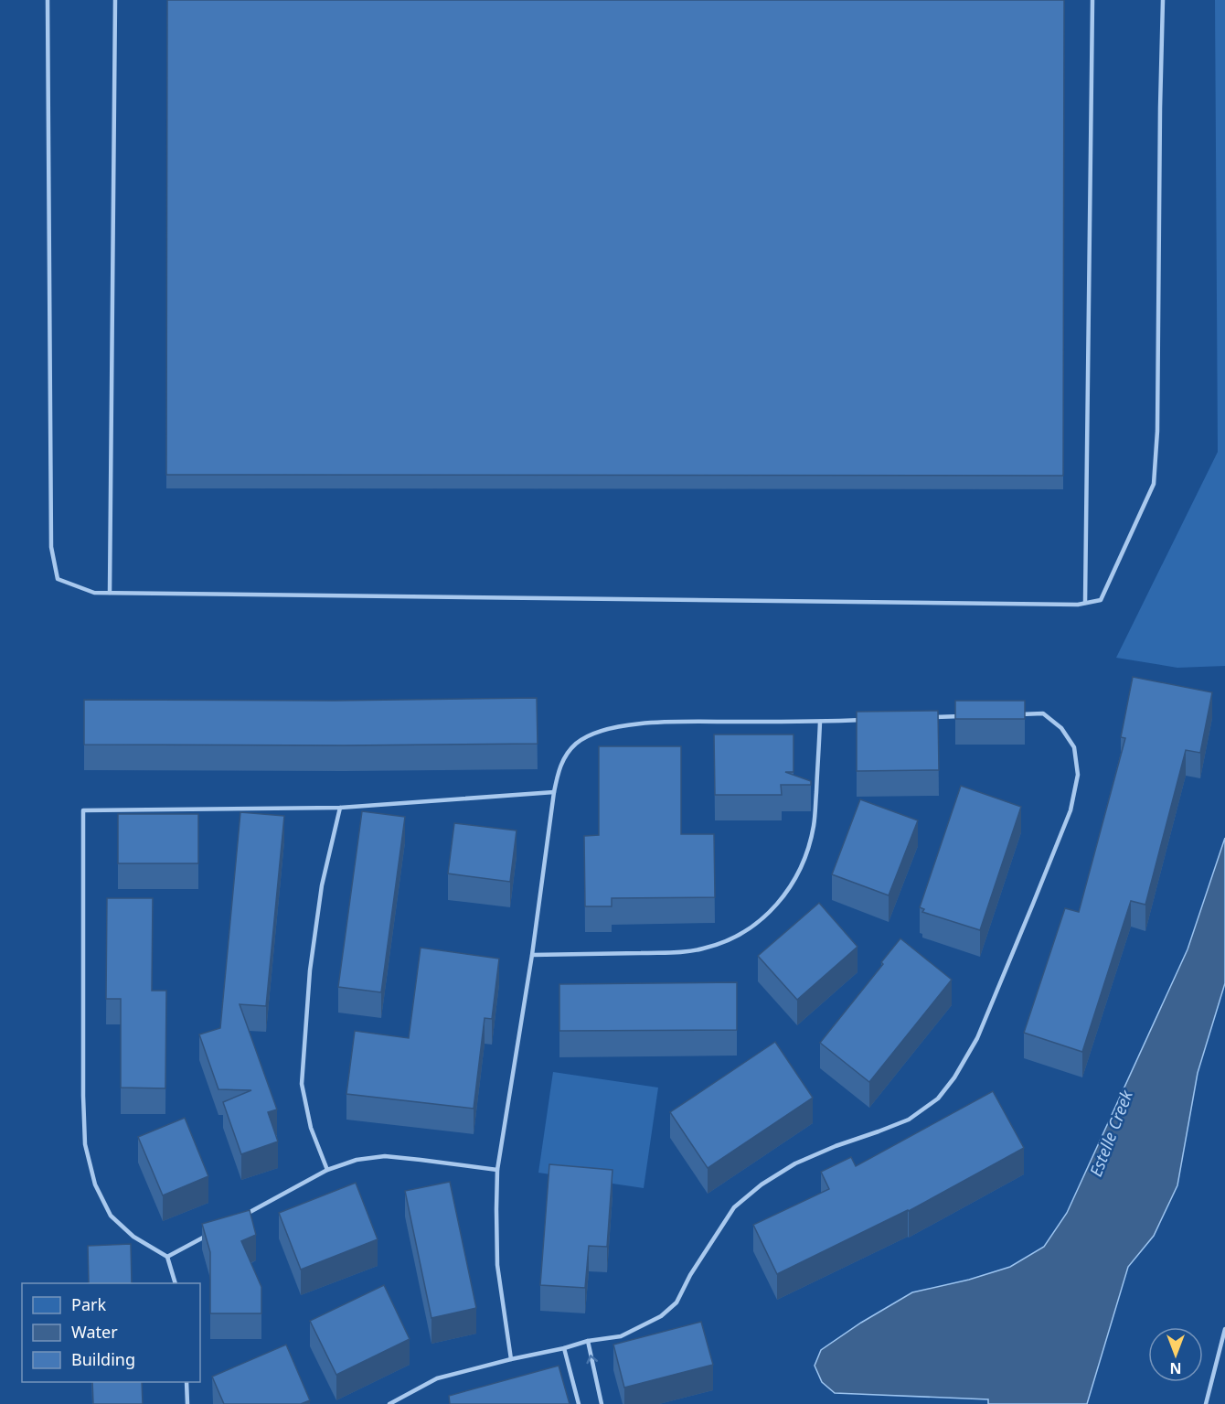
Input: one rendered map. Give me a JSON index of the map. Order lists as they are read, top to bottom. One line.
{"water":["Estelle Creek"],"legend":["Park","Water","Building"],"north":"bottom"}
